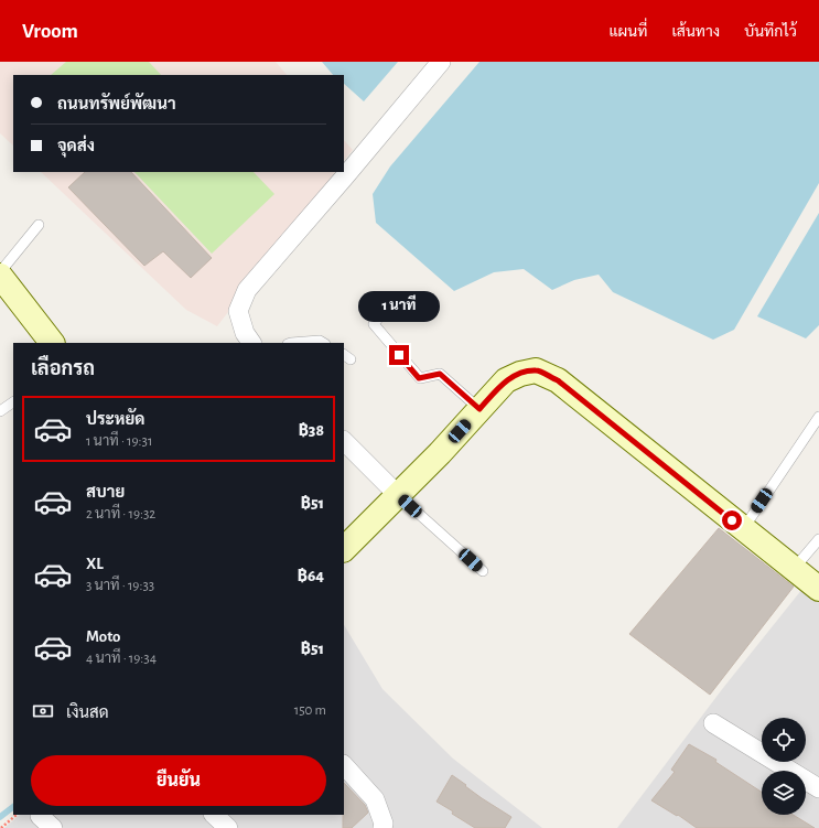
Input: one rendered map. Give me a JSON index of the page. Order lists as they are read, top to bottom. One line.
{"page":{"header":"Vroom","nav":["แผนที่","เส้นทาง","บันทึกไว้"],"banner":["ถนนทรัพย์พัฒนา","จุดส่ง"],"bubble":"1 นาที","heading":"เลือกรถ","list":[{"name":"ประหยัด","note":"1 นาที · 19:31","value":"฿38"},{"name":"สบาย","note":"2 นาที · 19:32","value":"฿51"},{"name":"XL","note":"3 นาที · 19:33","value":"฿64"},{"name":"Moto","note":"4 นาที · 19:34","value":"฿51"}],"pay":["เงินสด","150 m"],"buttons":"ยืนยัน"}}
